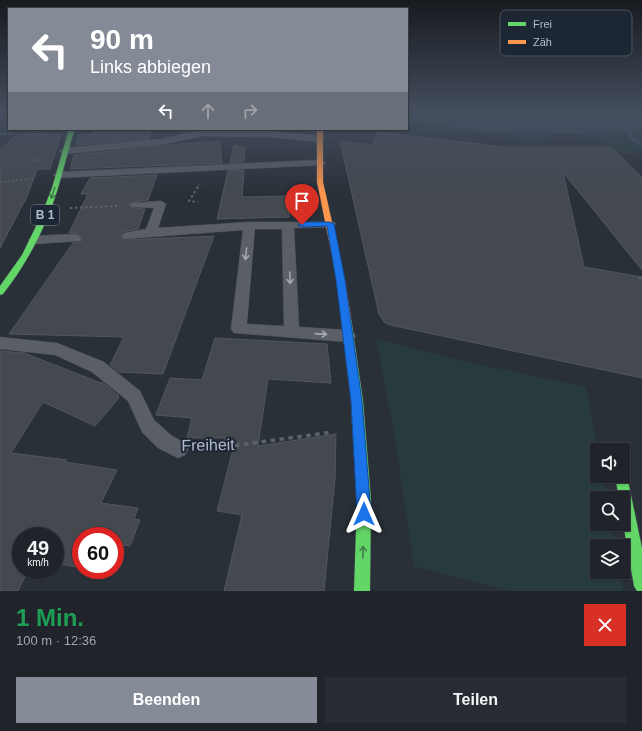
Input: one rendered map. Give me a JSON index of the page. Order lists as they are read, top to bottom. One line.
{"streets":{"main road":["B 1"],"lane":["Freiheit"]},"legend":["Frei","Zäh"],"page":{"turn":["90 m","Links abbiegen"],"speed":"49 km/h","limit":"60","heading":["1 Min.","100 m · 12:36"],"buttons":["Beenden","Teilen"]}}
